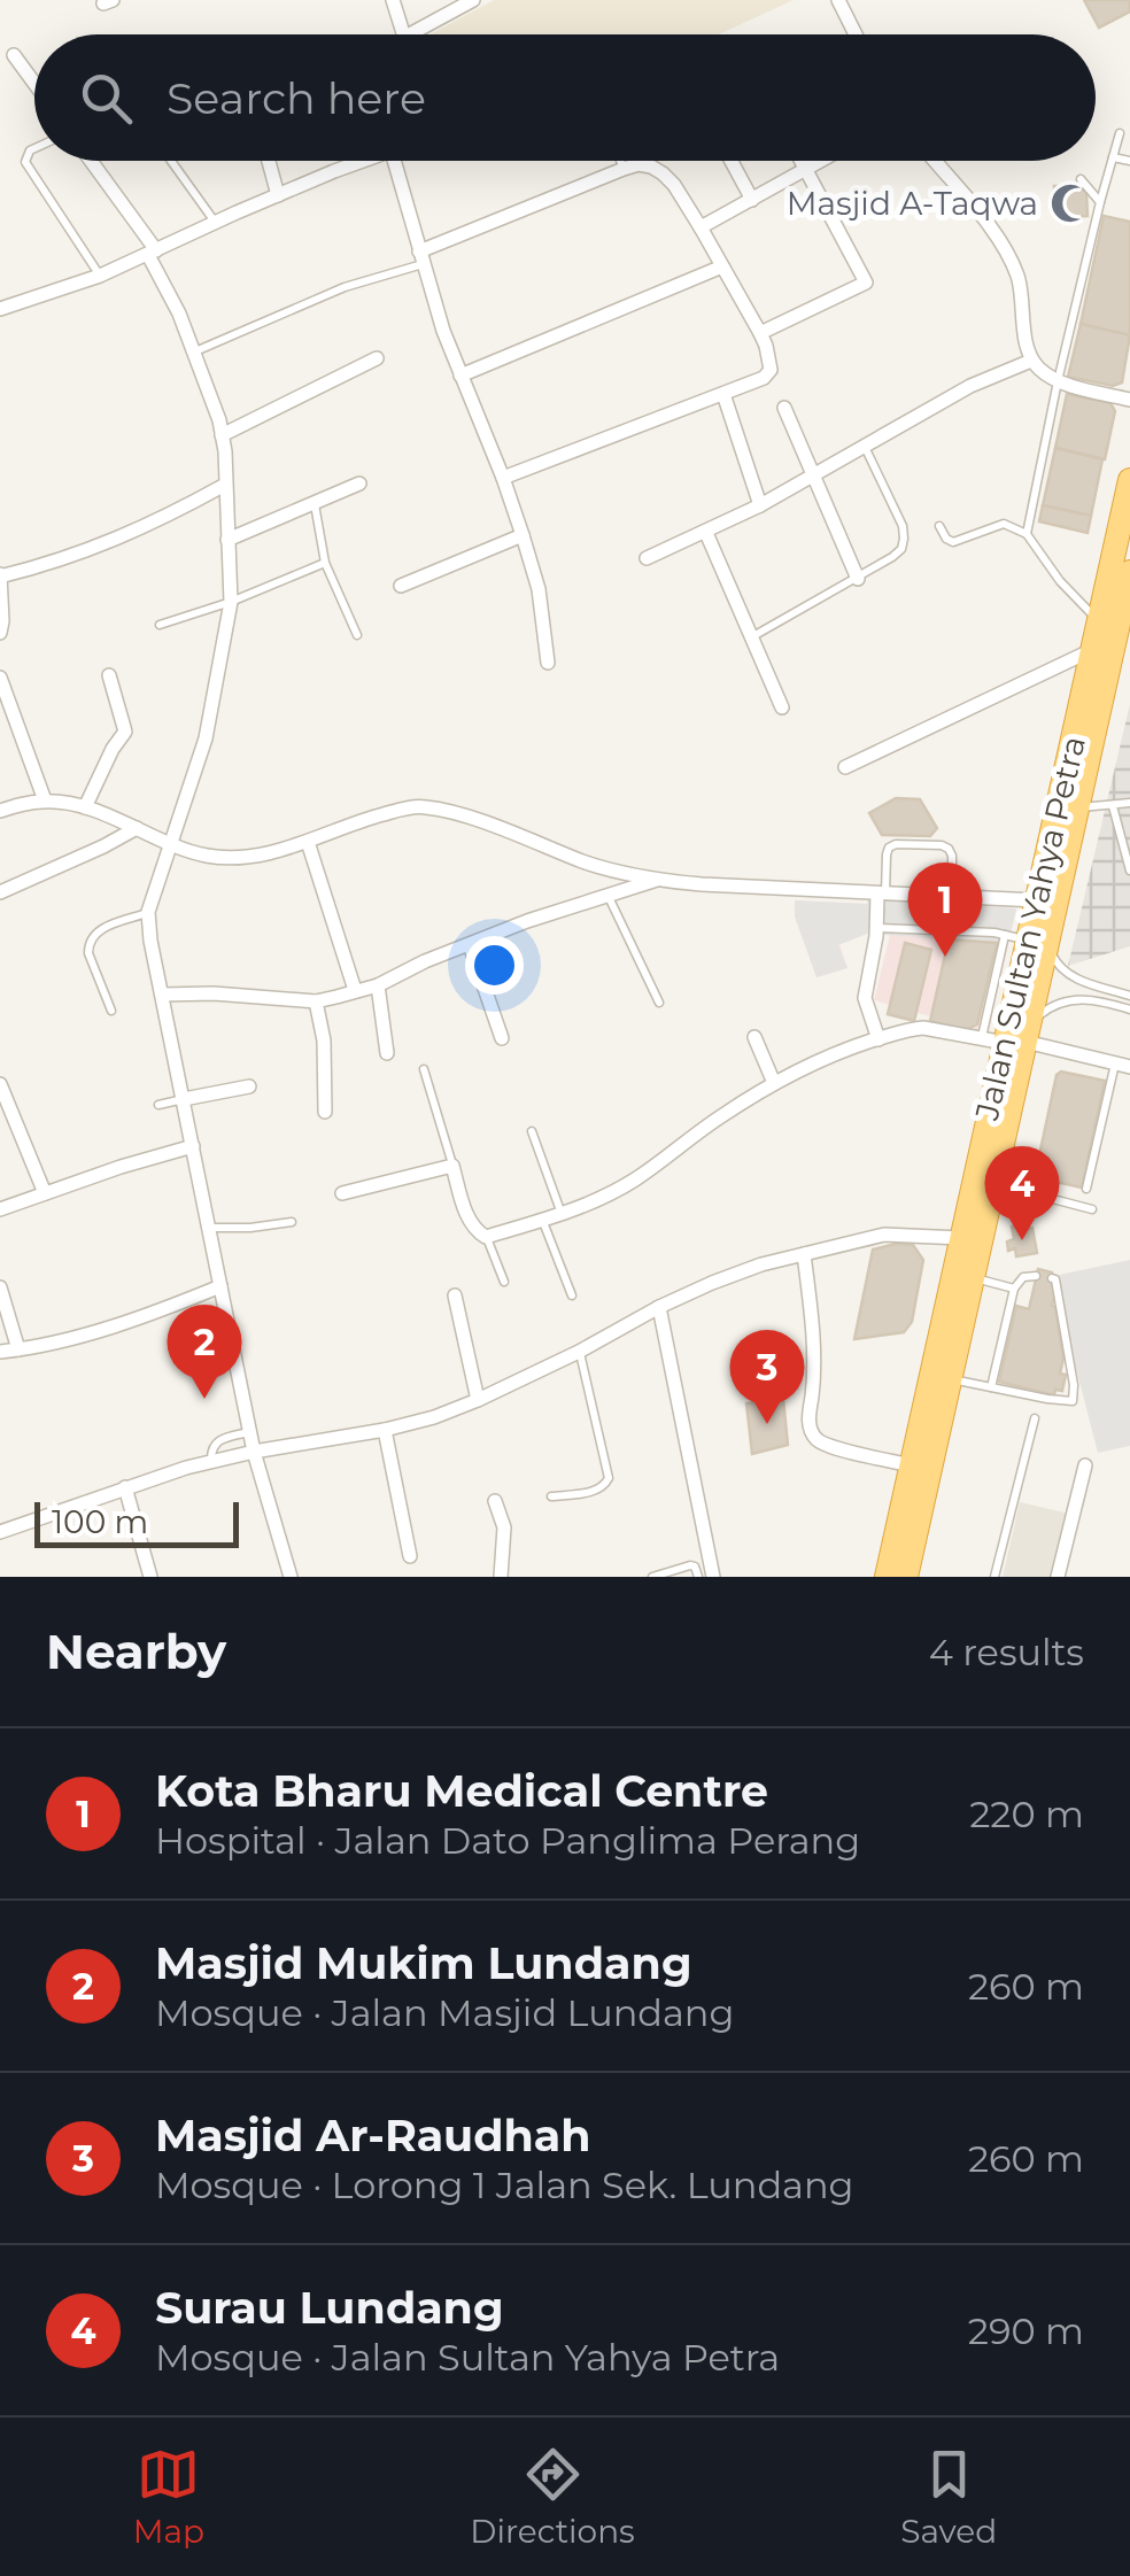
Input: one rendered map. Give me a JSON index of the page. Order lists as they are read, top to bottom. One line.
{"streets":{"highway":["Jalan Sultan Yahya Petra"]},"places":{"mosque":["Masjid A-Taqwa"]},"scale_bar":"100 m","page":{"search":"Search here","pins":["1","4","2","3"],"scale":"100 m","heading":["Nearby","4 results"],"list":[{"mark":"1","name":"Kota Bharu Medical Centre","note":"Hospital · Jalan Dato Panglima Perang","value":"220 m"},{"mark":"2","name":"Masjid Mukim Lundang","note":"Mosque · Jalan Masjid Lundang","value":"260 m"},{"mark":"3","name":"Masjid Ar-Raudhah","note":"Mosque · Lorong 1 Jalan Sek. Lundang","value":"260 m"},{"mark":"4","name":"Surau Lundang","note":"Mosque · Jalan Sultan Yahya Petra","value":"290 m"}],"nav":["Map","Directions","Saved"]}}
